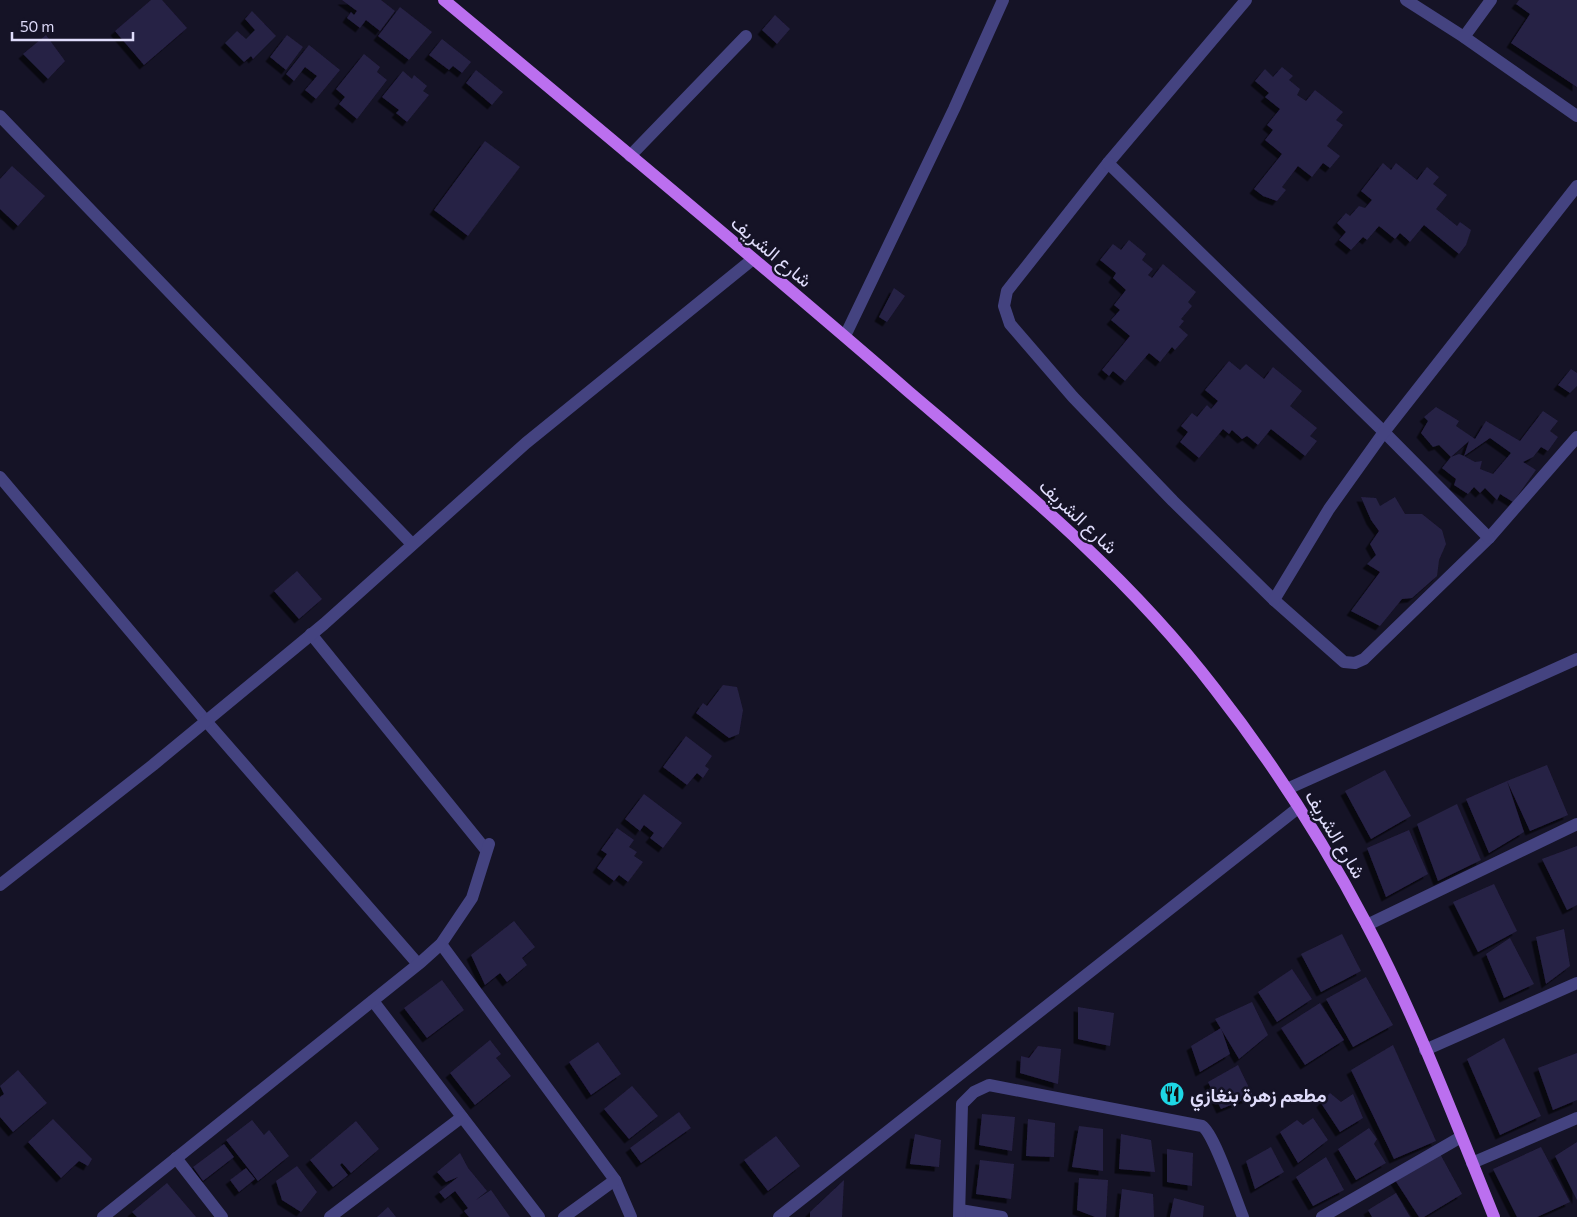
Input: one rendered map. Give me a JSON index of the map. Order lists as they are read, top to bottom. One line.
{"streets":{"main road":["شارع الشريف"]},"places":{"restaurant":["مطعم زهرة بنغازي"]},"scale_bar":"50 m"}
